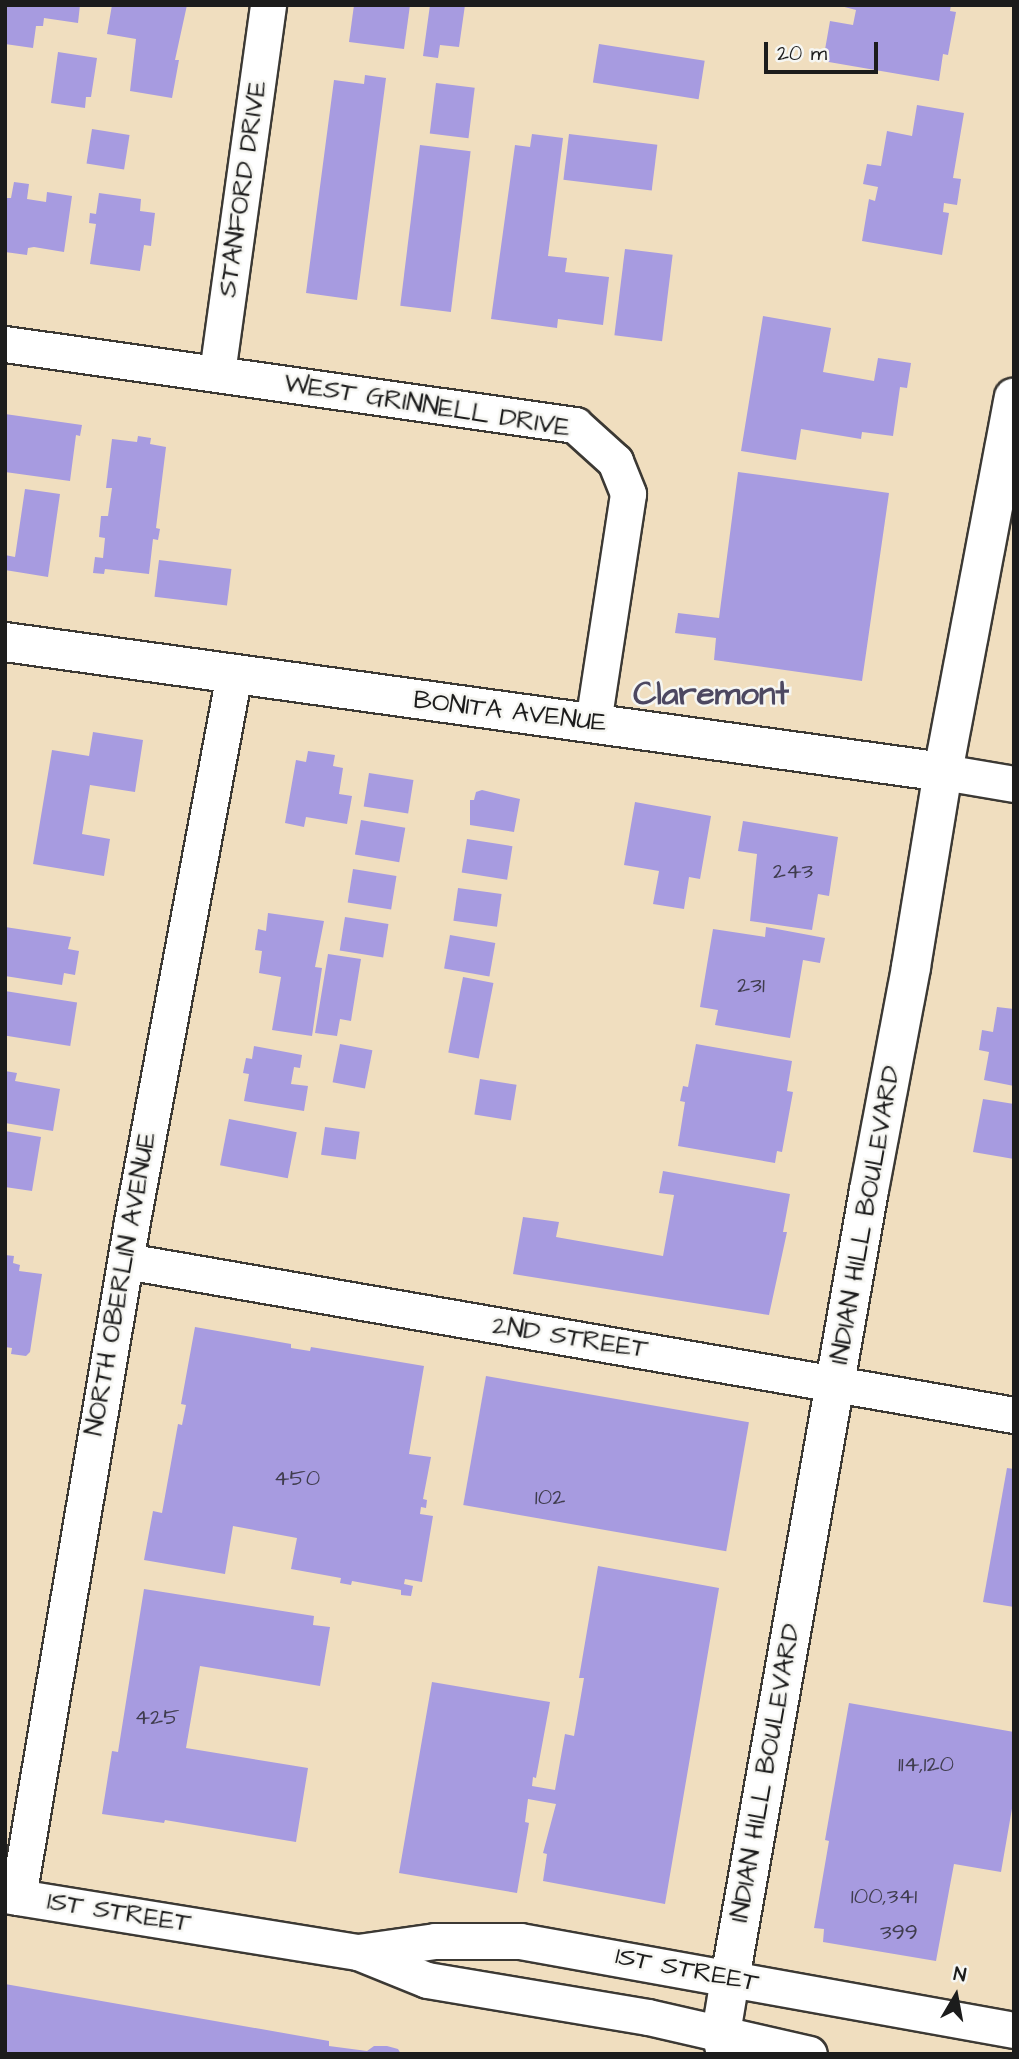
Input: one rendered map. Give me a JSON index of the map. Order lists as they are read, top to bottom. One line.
{"streets":{"main road":["BONITA AVENUE","INDIAN HILL BOULEVARD"],"street":["STANFORD DRIVE","WEST GRINNELL DRIVE","NORTH OBERLIN AVENUE","2ND STREET","1ST STREET"]},"crossings":[["STANFORD DRIVE","WEST GRINNELL DRIVE"],["WEST GRINNELL DRIVE","BONITA AVENUE"],["BONITA AVENUE","INDIAN HILL BOULEVARD"],["BONITA AVENUE","NORTH OBERLIN AVENUE"],["INDIAN HILL BOULEVARD","2ND STREET"],["INDIAN HILL BOULEVARD","1ST STREET"],["NORTH OBERLIN AVENUE","2ND STREET"],["NORTH OBERLIN AVENUE","1ST STREET"]],"districts":["Claremont"],"house_numbers":["243","231","450","102","425","114,120","100,341","399"],"scale_bar":"20 m","north":"top"}
